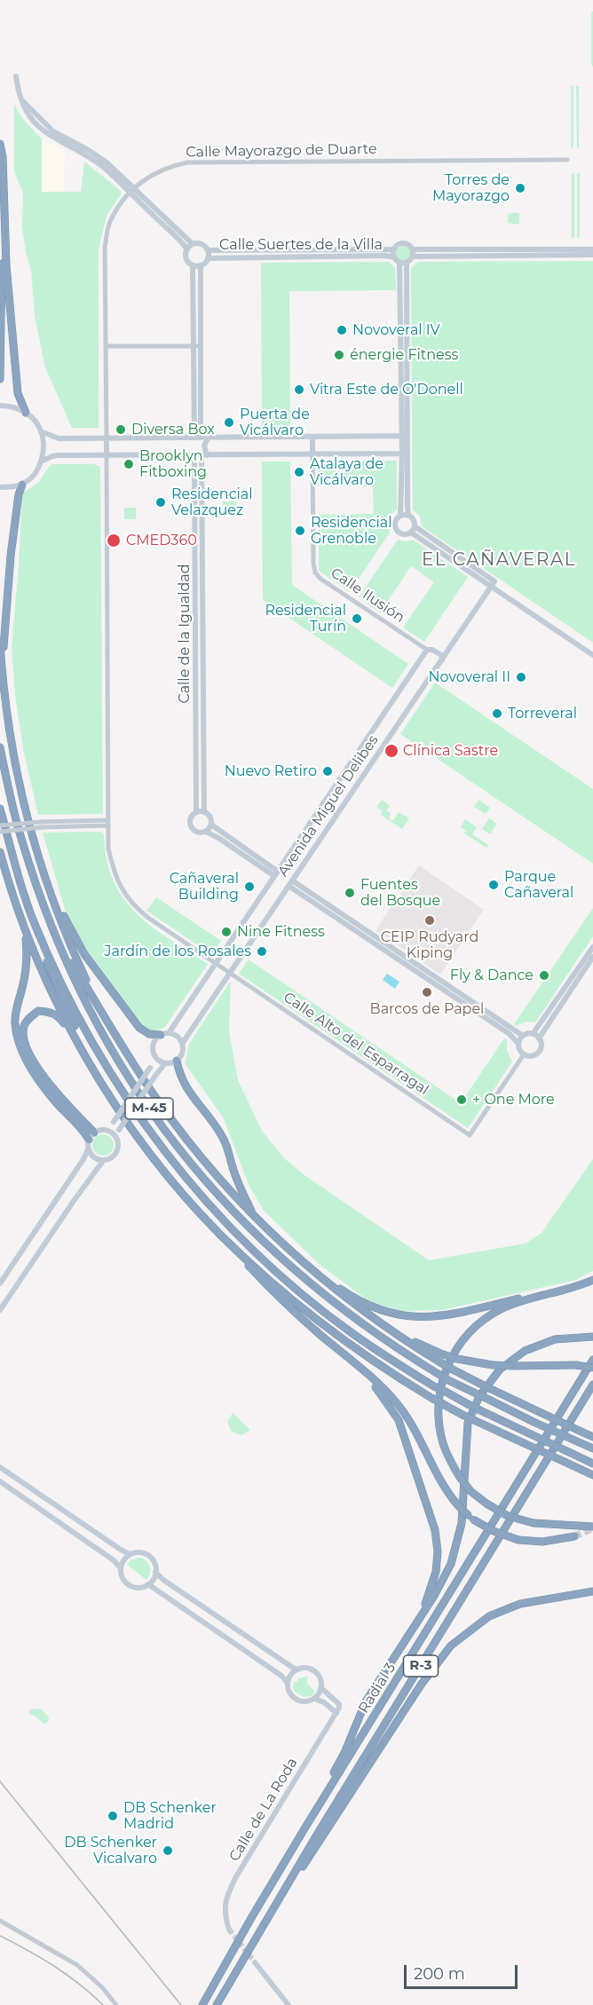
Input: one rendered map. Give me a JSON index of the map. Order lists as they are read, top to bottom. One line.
{"streets":{"highway":["M-45","R-3","Radial 3"],"main road":["Calle Suertes de la Villa","Calle de la Igualdad","Avenida Miguel Delibes","Calle de La Roda"],"street":["Calle Mayorazgo de Duarte","Calle Ilusión","Calle Alto del Esparragal"]},"crossings":[["Calle Ilusión","Avenida Miguel Delibes"],["Avenida Miguel Delibes","Calle Alto del Esparragal"]],"districts":["EL CAÑAVERAL"],"places":["Torres de Mayorazgo","Novoveral IV","énergie Fitness","Vitra Este de O'Donell","Puerta de Vicálvaro","Diversa Box","Brooklyn Fitboxing","Atalaya de Vicálvaro","Residencial Velazquez","Residencial Grenoble","CMED360","Residencial Turín","Novoveral II","Torreveral","Clínica Sastre","Nuevo Retiro","Parque Cañaveral","Cañaveral Building","Fuentes del Bosque","CEIP Rudyard Kiping","Nine Fitness","Jardín de los Rosales","Fly & Dance","Barcos de Papel","+ One More","DB Schenker Madrid","DB Schenker Vicalvaro"],"scale_bar":"200 m"}
